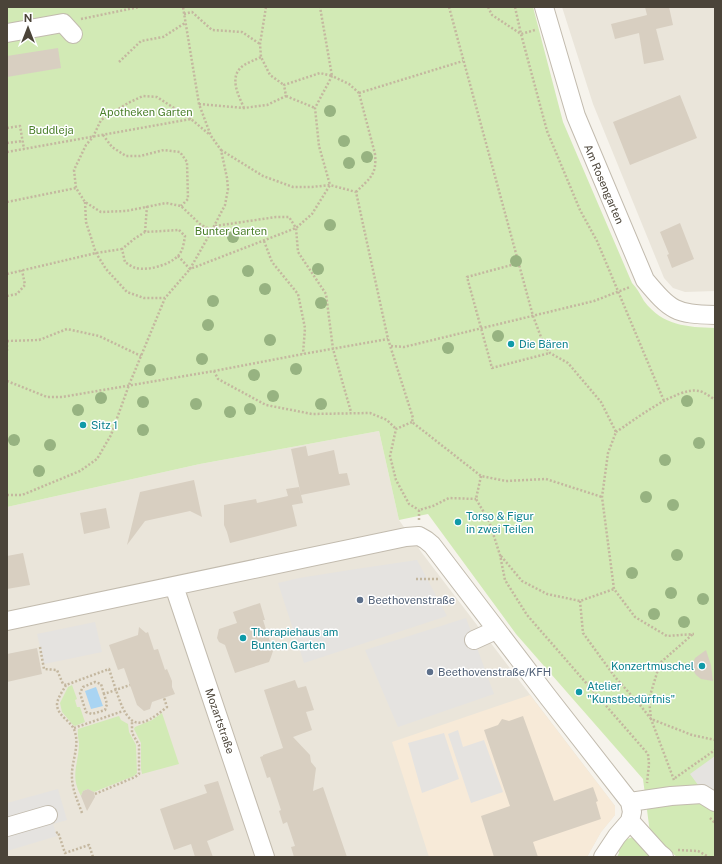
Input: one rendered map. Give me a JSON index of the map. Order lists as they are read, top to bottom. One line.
{"streets":{"street":["Am Rosengarten","Mozartstraße"]},"parks":["Apotheken Garten","Buddleja","Bunter Garten"],"places":["Die Bären","Sitz 1","Torso & Figur in zwei Teilen","Beethovenstraße","Therapiehaus am Bunten Garten","Konzertmuschel","Beethovenstraße/KFH","Atelier \"Kunstbedürfnis\""],"north":"top"}
